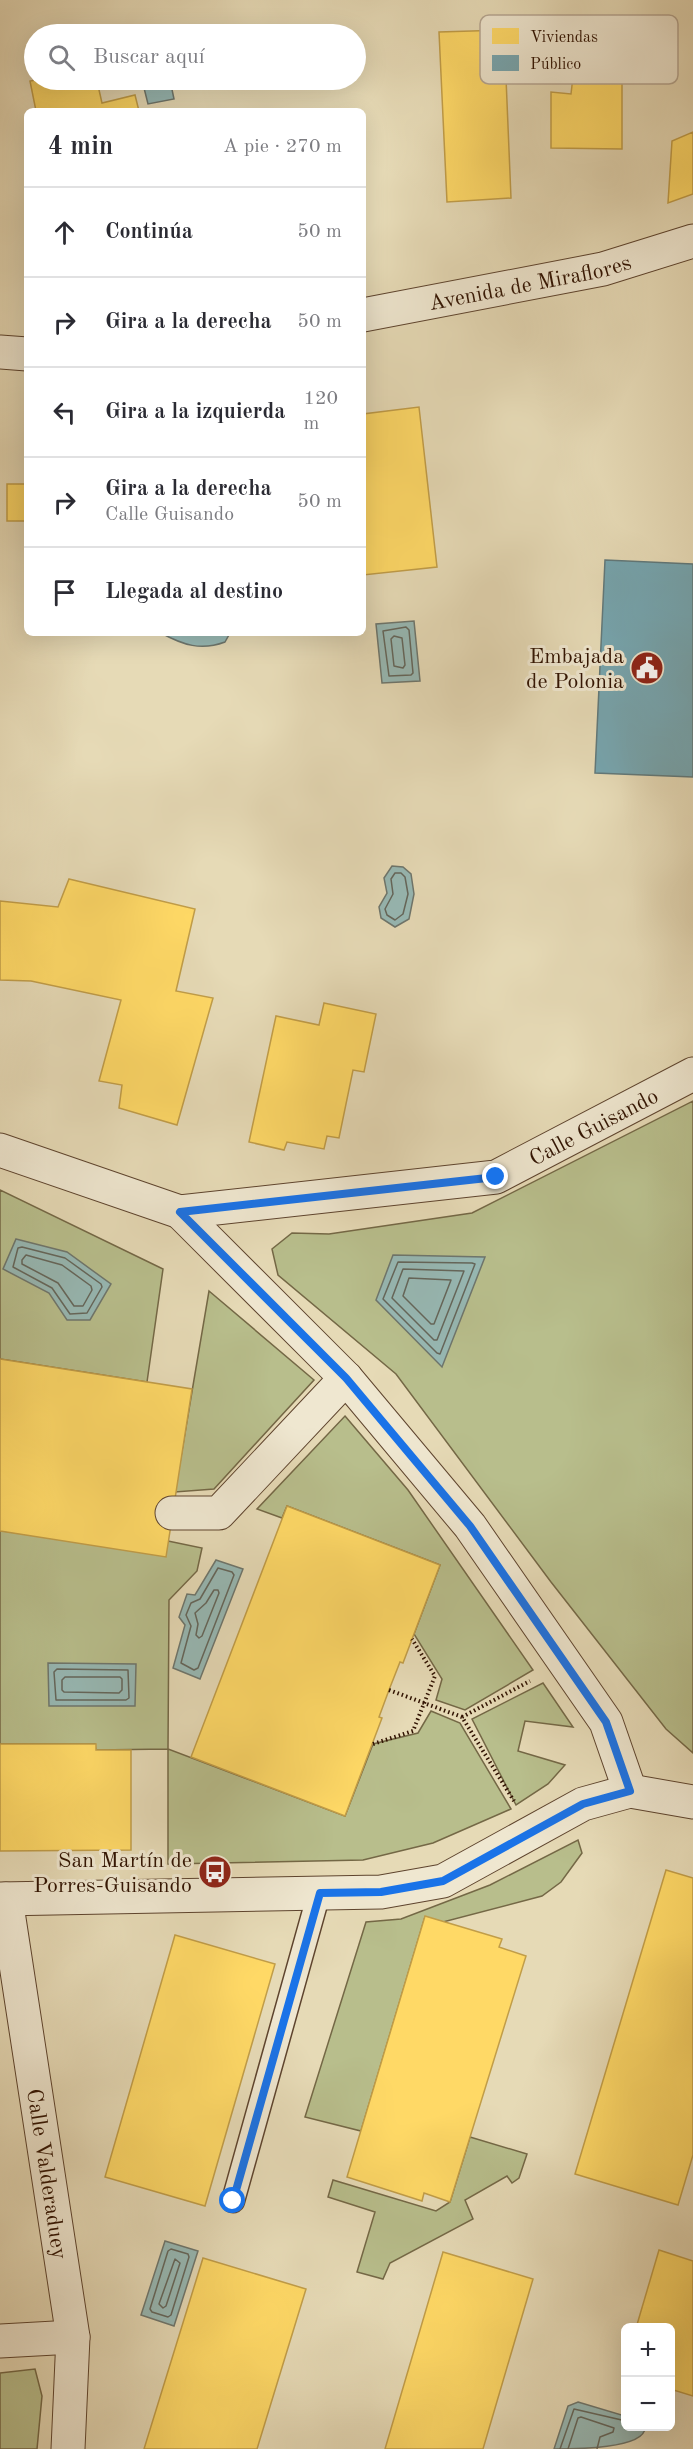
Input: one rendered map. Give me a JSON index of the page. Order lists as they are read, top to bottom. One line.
{"streets":{"street":["Avenida de Miraflores","Calle Guisando","Calle Valderaduey"]},"places":{"public building":["Embajada de Polonia"],"bus stop":["San Martín de Porres-Guisando"]},"legend":["Viviendas","Público"],"page":{"search":"Buscar aquí","heading":["4 min","A pie · 270 m"],"list":[["Continúa","50 m"],["Gira a la derecha","50 m"],["Gira a la izquierda","120 m"],["Gira a la derecha","Calle Guisando","50 m"],"Llegada al destino"],"map_buttons":["+","−"]}}
